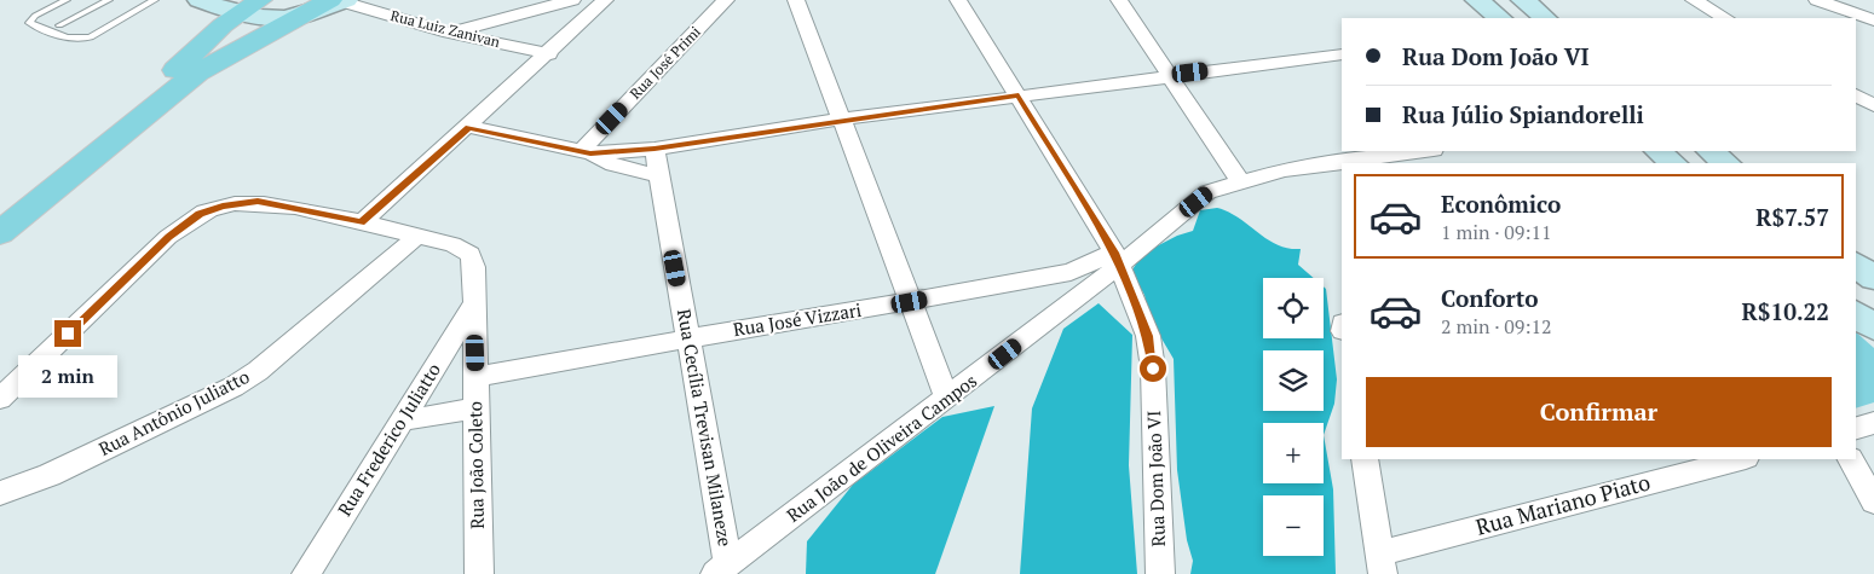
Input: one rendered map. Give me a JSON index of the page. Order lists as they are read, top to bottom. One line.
{"streets":{"street":["Rua Luiz Zanivan","Rua José Primi","Rua José Vizzari","Rua Antônio Juliatto","Rua Cecília Trevisan Milaneze","Rua Frederico Juliatto","Rua João de Oliveira Campos","Rua João Coleto","Rua Dom João VI","Rua Mariano Piato"]},"crossings":[["Rua José Vizzari","Rua Cecília Trevisan Milaneze"],["Rua José Vizzari","Rua João de Oliveira Campos"],["Rua José Vizzari","Rua João Coleto"],["Rua José Vizzari","Rua Dom João VI"],["Rua Antônio Juliatto","Rua João Coleto"],["Rua Cecília Trevisan Milaneze","Rua João de Oliveira Campos"],["Rua Frederico Juliatto","Rua João Coleto"],["Rua João de Oliveira Campos","Rua Dom João VI"]],"page":{"banner":["Rua Dom João VI","Rua Júlio Spiandorelli"],"list":[{"name":"Econômico","note":"1 min · 09:11","value":"R$7.57"},{"name":"Conforto","note":"2 min · 09:12","value":"R$10.22"}],"map_buttons":["+","−"],"bubble":"2 min","buttons":"Confirmar"}}
